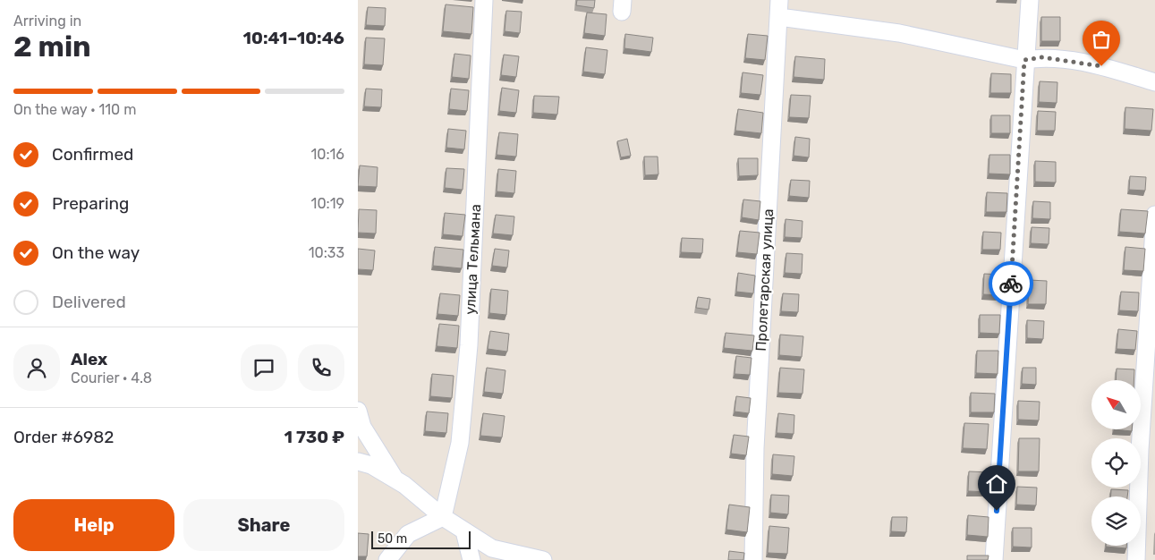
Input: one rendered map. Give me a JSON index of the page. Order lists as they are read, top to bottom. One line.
{"streets":{"street":["улица Тельмана","Пролетарская улица"]},"scale_bar":"50 m","north":"top left","page":{"heading":["2 min","Arriving in","10:41–10:46"],"panel":["Alex","Courier · 4.8","Order #6982","1 730 ₽"],"bar":"On the way · 110 m","list":[["Confirmed","10:16"],["Preparing","10:19"],["On the way","10:33"],"Delivered"],"buttons":["Help","Share"],"scale":"50 m"}}
